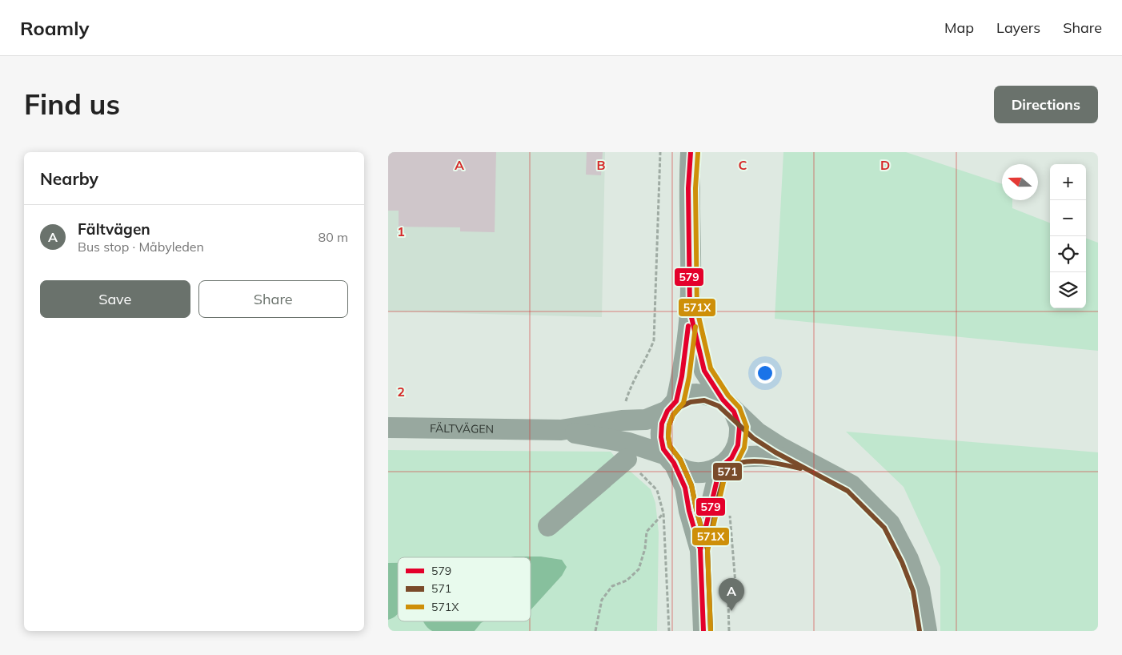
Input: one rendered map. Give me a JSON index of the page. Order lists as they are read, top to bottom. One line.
{"streets":{"street":["FÄLTVÄGEN"]},"lines":["transit line 579","transit line 571X","transit line 571"],"legend":["579","571","571X"],"north":"left","page":{"header":"Roamly","nav":["Map","Layers","Share"],"buttons":["Directions",["Save","Share"]],"title":"Find us","heading":"Nearby","map_buttons":["+","−"],"list":[{"mark":"A","name":"Fältvägen","note":"Bus stop · Måbyleden","value":"80 m"}],"pins":"A"},"grid":{"columns":["A","B","C","D"],"rows":["1","2"]}}
